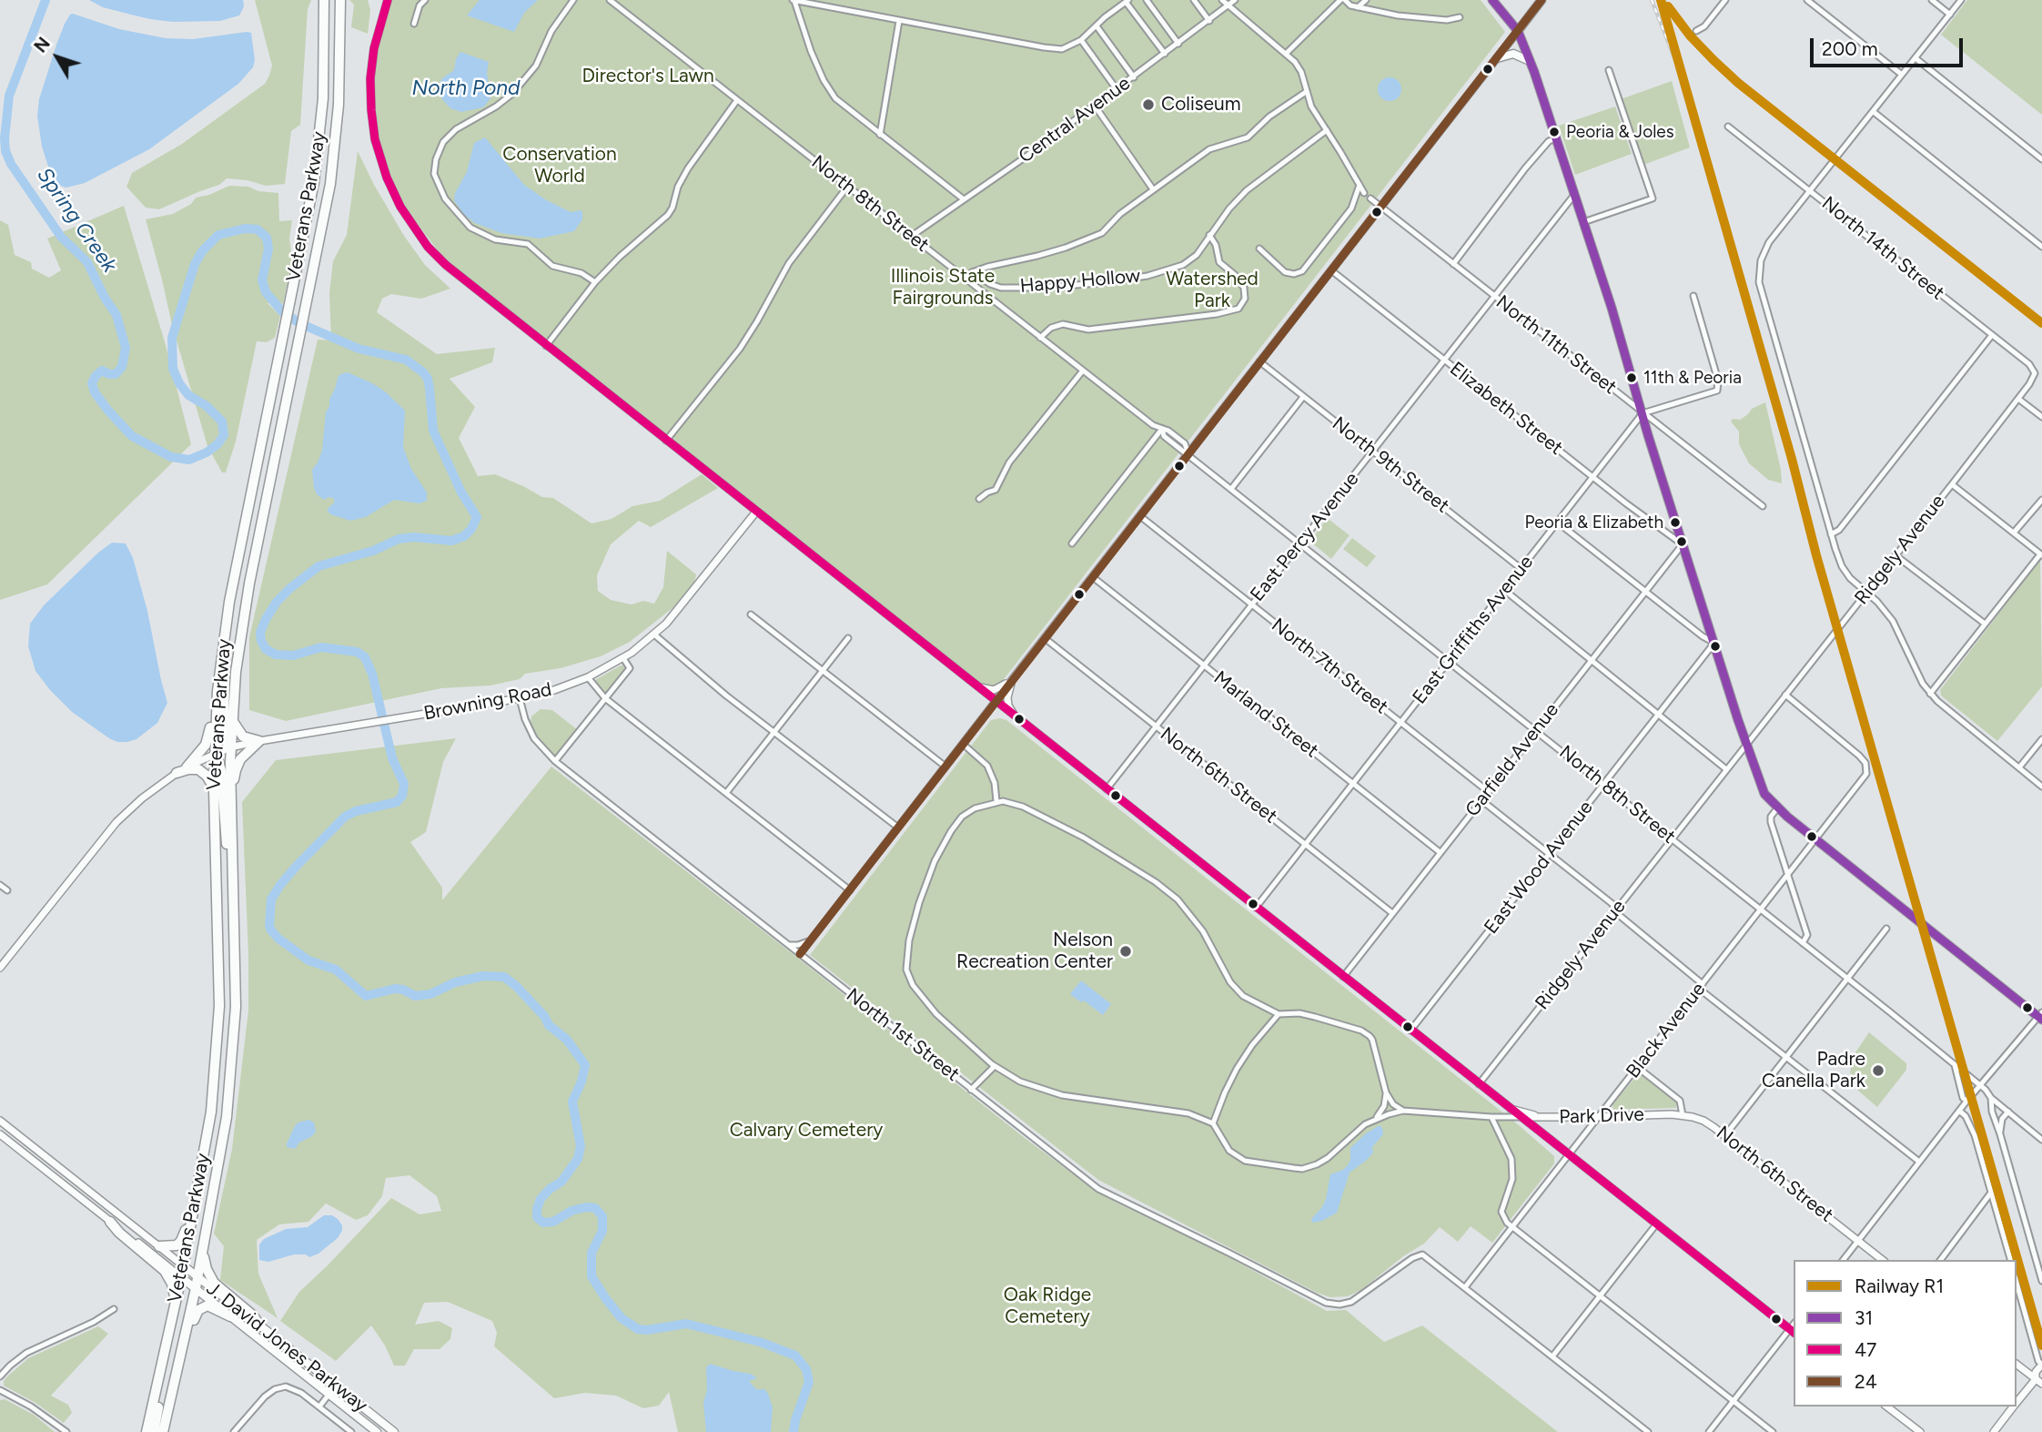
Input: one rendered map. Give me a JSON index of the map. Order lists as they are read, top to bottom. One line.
{"streets":{"highway":["Veterans Parkway"],"main road":["Browning Road","North 6th Street","Park Drive","J. David Jones Parkway"],"street":["Central Avenue","North 8th Street","North 14th Street","Happy Hollow","North 11th Street","Elizabeth Street","North 9th Street","East Percy Avenue","Ridgely Avenue","East Griffiths Avenue","North 7th Street","Marland Street","Garfield Avenue","East Wood Avenue","Black Avenue","North 1st Street"]},"crossings":[["Central Avenue","North 8th Street"],["North 8th Street","East Percy Avenue"],["North 8th Street","Ridgely Avenue"],["North 8th Street","East Griffiths Avenue"],["North 8th Street","Garfield Avenue"],["North 8th Street","East Wood Avenue"],["North 8th Street","Black Avenue"],["Veterans Parkway","Browning Road"],["Veterans Parkway","J. David Jones Parkway"],["North 14th Street","Ridgely Avenue"],["North 11th Street","East Percy Avenue"],["North 11th Street","East Griffiths Avenue"],["Elizabeth Street","East Percy Avenue"],["Elizabeth Street","East Griffiths Avenue"],["Elizabeth Street","Garfield Avenue"],["North 9th Street","East Percy Avenue"],["North 9th Street","East Griffiths Avenue"],["East Percy Avenue","North 7th Street"],["East Percy Avenue","Marland Street"],["East Percy Avenue","North 6th Street"],["Ridgely Avenue","Black Avenue"],["East Griffiths Avenue","North 7th Street"],["East Griffiths Avenue","Marland Street"],["East Griffiths Avenue","North 6th Street"],["North 7th Street","Garfield Avenue"],["Browning Road","North 1st Street"],["Marland Street","Garfield Avenue"],["Garfield Avenue","North 6th Street"],["North 6th Street","Park Drive"],["Black Avenue","North 1st Street"],["Black Avenue","Park Drive"]],"water":["North Pond","Spring Creek"],"parks":["Director's Lawn","Conservation World","Illinois State Fairgrounds","Watershed Park","Calvary Cemetery","Oak Ridge Cemetery"],"places":["Coliseum","Peoria & Joles","11th & Peoria","Peoria & Elizabeth","Nelson Recreation Center","Padre Canella Park"],"lines":["rail line R1","transit line 31","transit line 47","transit line 24"],"legend":["Railway R1","31","47","24"],"scale_bar":"200 m","north":"top left"}
